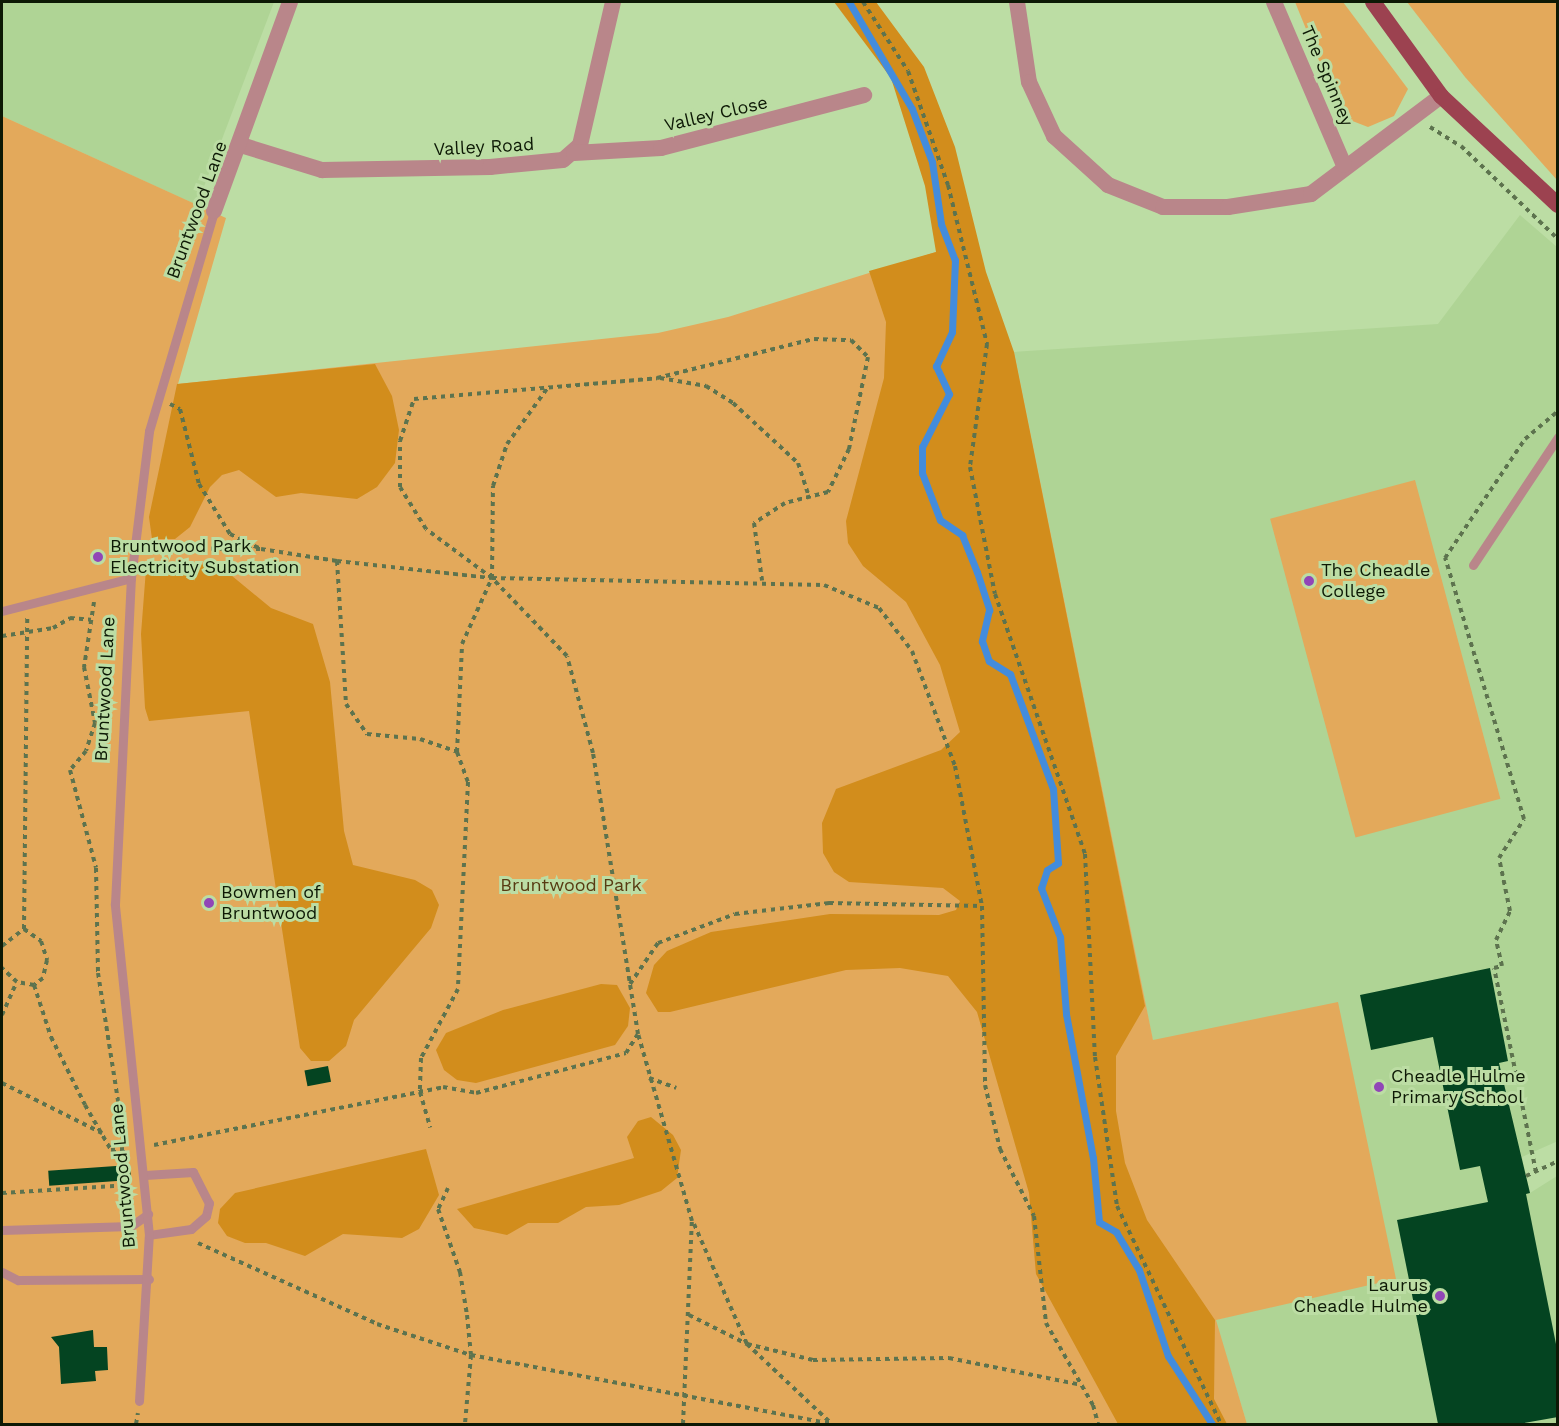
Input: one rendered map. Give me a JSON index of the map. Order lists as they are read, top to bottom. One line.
{"streets":{"street":["The Spinney","Valley Close","Valley Road","Bruntwood Lane"]},"crossings":[["Valley Close","Valley Road"],["Valley Road","Bruntwood Lane"]],"parks":["Bruntwood Park"],"places":["Bruntwood Park Electricity Substation","The Cheadle College","Bowmen of Bruntwood","Cheadle Hulme Primary School","Laurus Cheadle Hulme"]}
